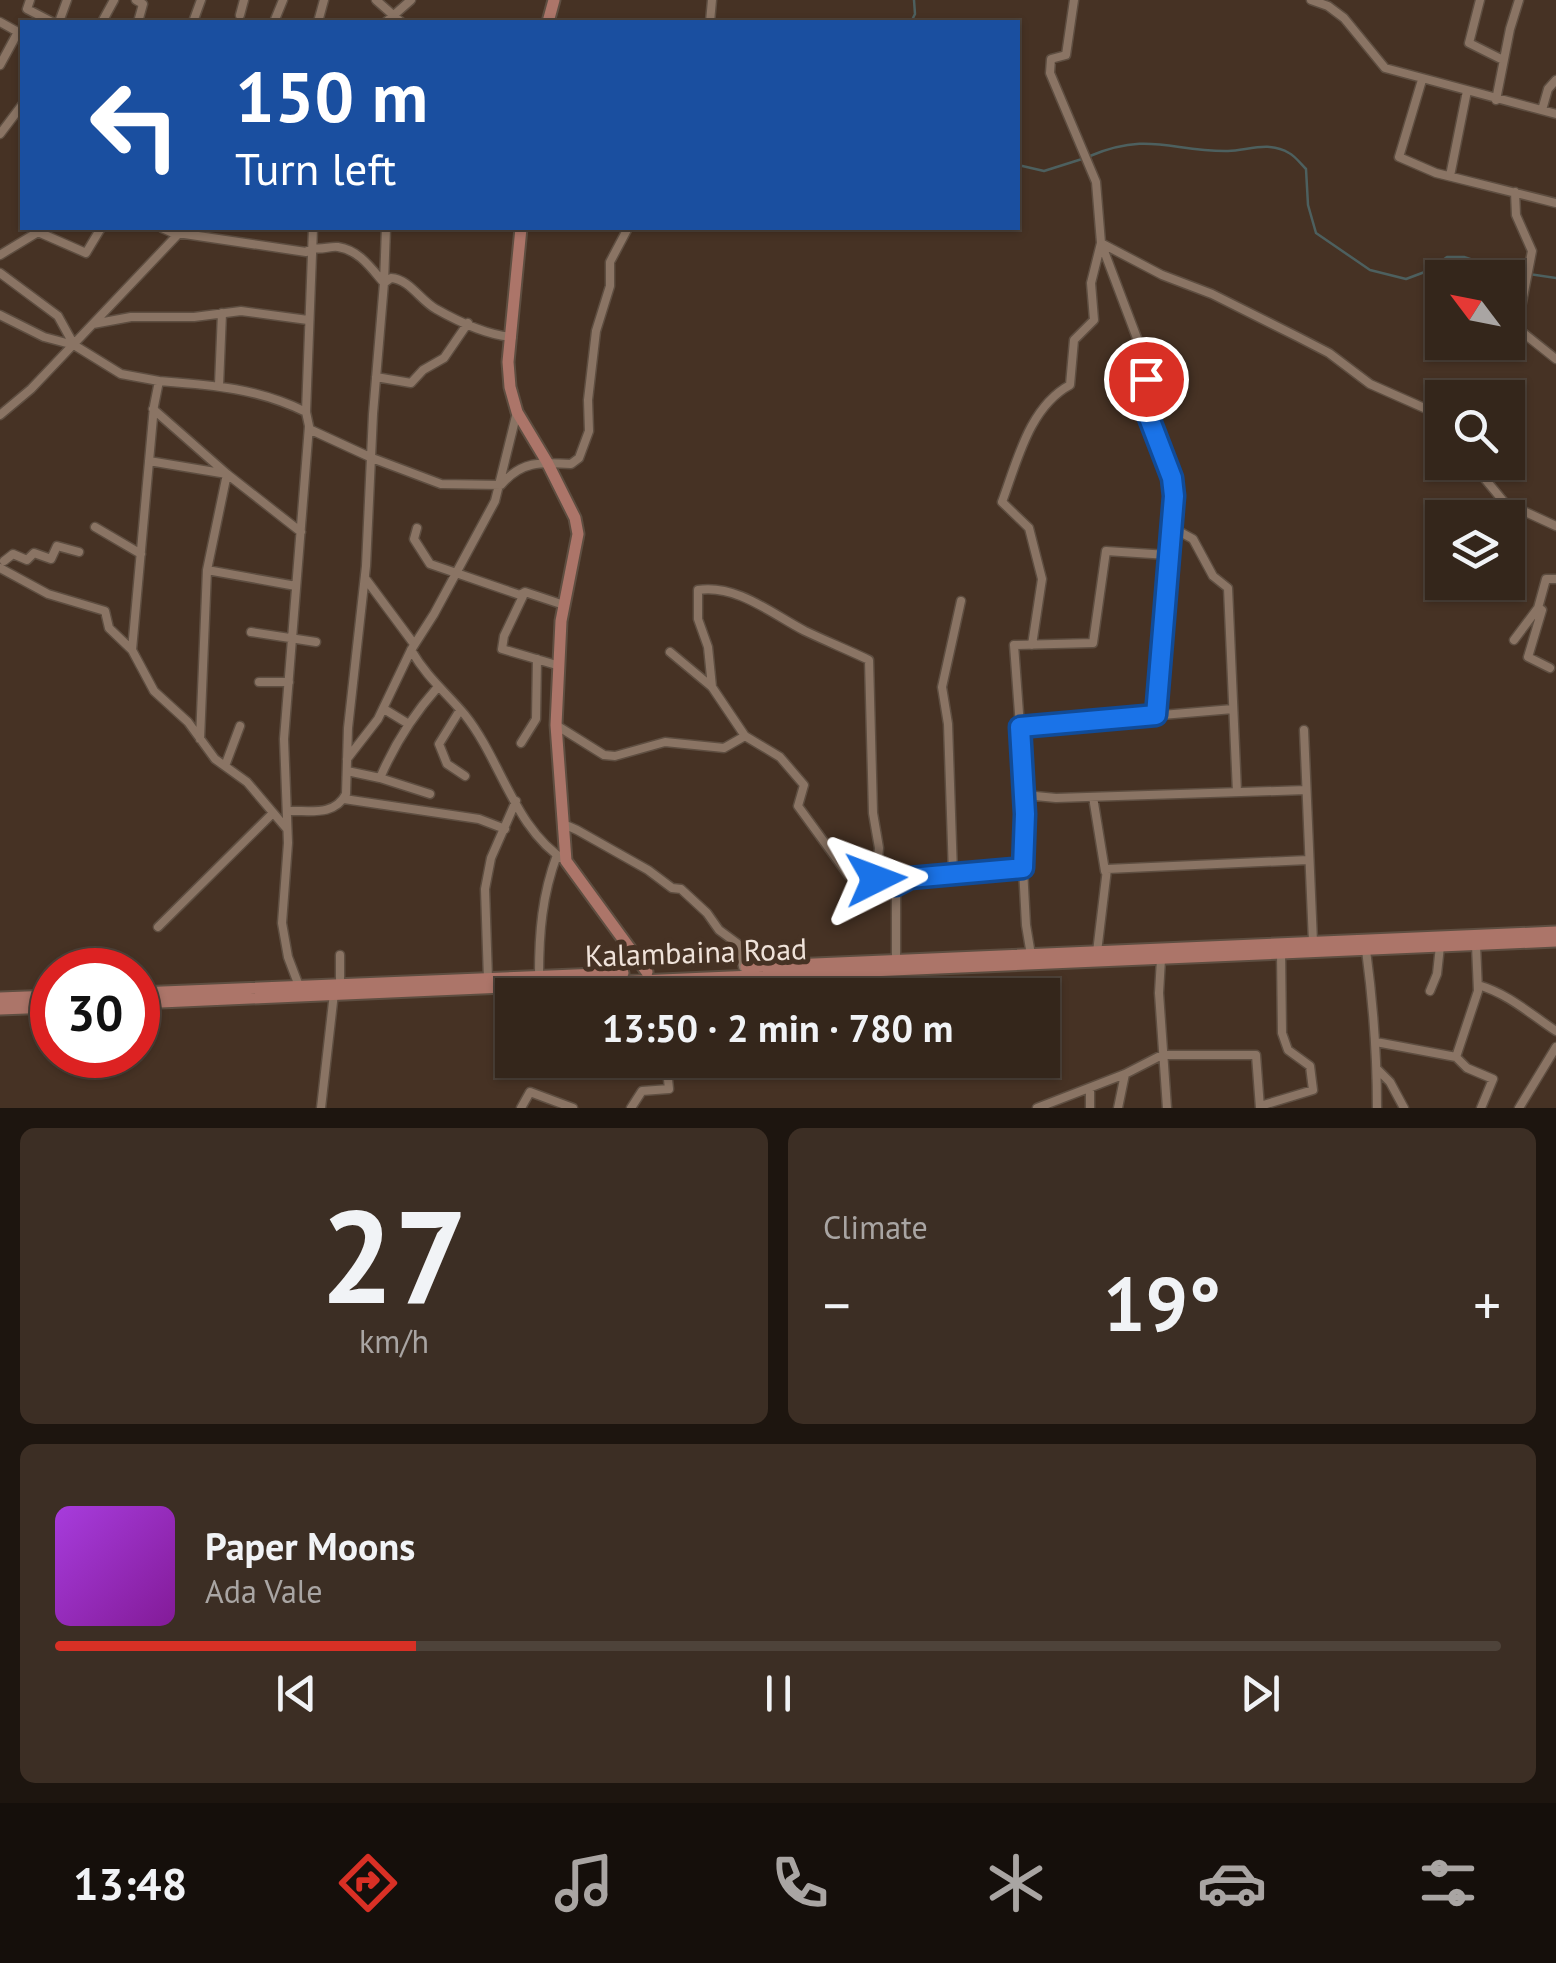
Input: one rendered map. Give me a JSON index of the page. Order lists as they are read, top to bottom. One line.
{"streets":{"main road":["Kalambaina Road"]},"north":"top left","page":{"turn":["150 m","Turn left"],"limit":"30","trip":"13:50 · 2 min · 780 m","tile":[["27","km/h"],"Climate"],"heat":["−","19°","+"],"song":["Paper Moons","Ada Vale"],"tabs":"13:48"}}
